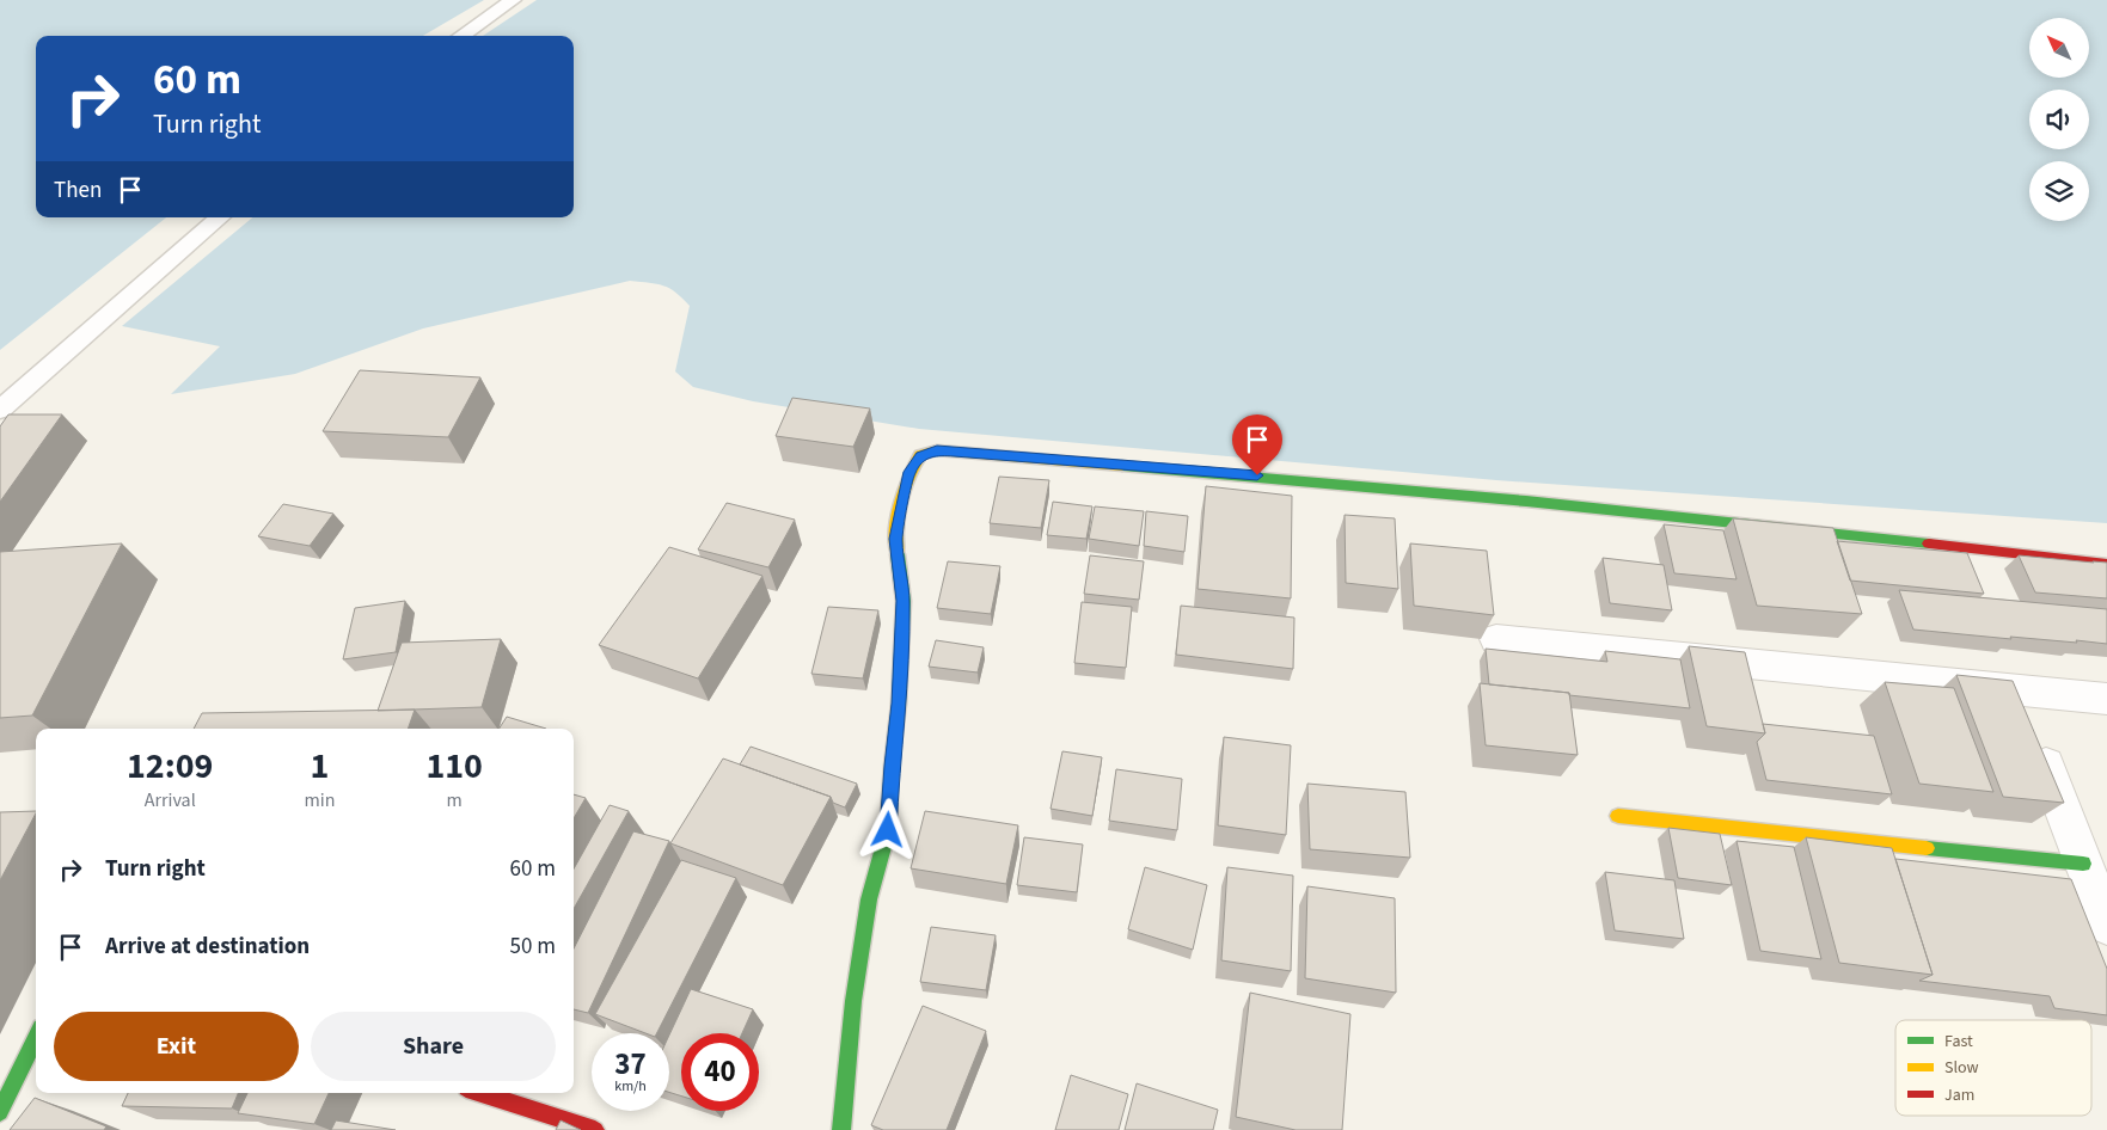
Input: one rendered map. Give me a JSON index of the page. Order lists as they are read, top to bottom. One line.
{"legend":["Fast","Slow","Jam"],"north":"top left","page":{"turn":["60 m","Turn right"],"then":"Then","eta":["12:09","Arrival","1","min","110","m"],"list":[{"name":"Turn right","value":"60 m"},{"name":"Arrive at destination","value":"50 m"}],"buttons":["Exit","Share"],"speed":"37 km/h","limit":"40"}}
